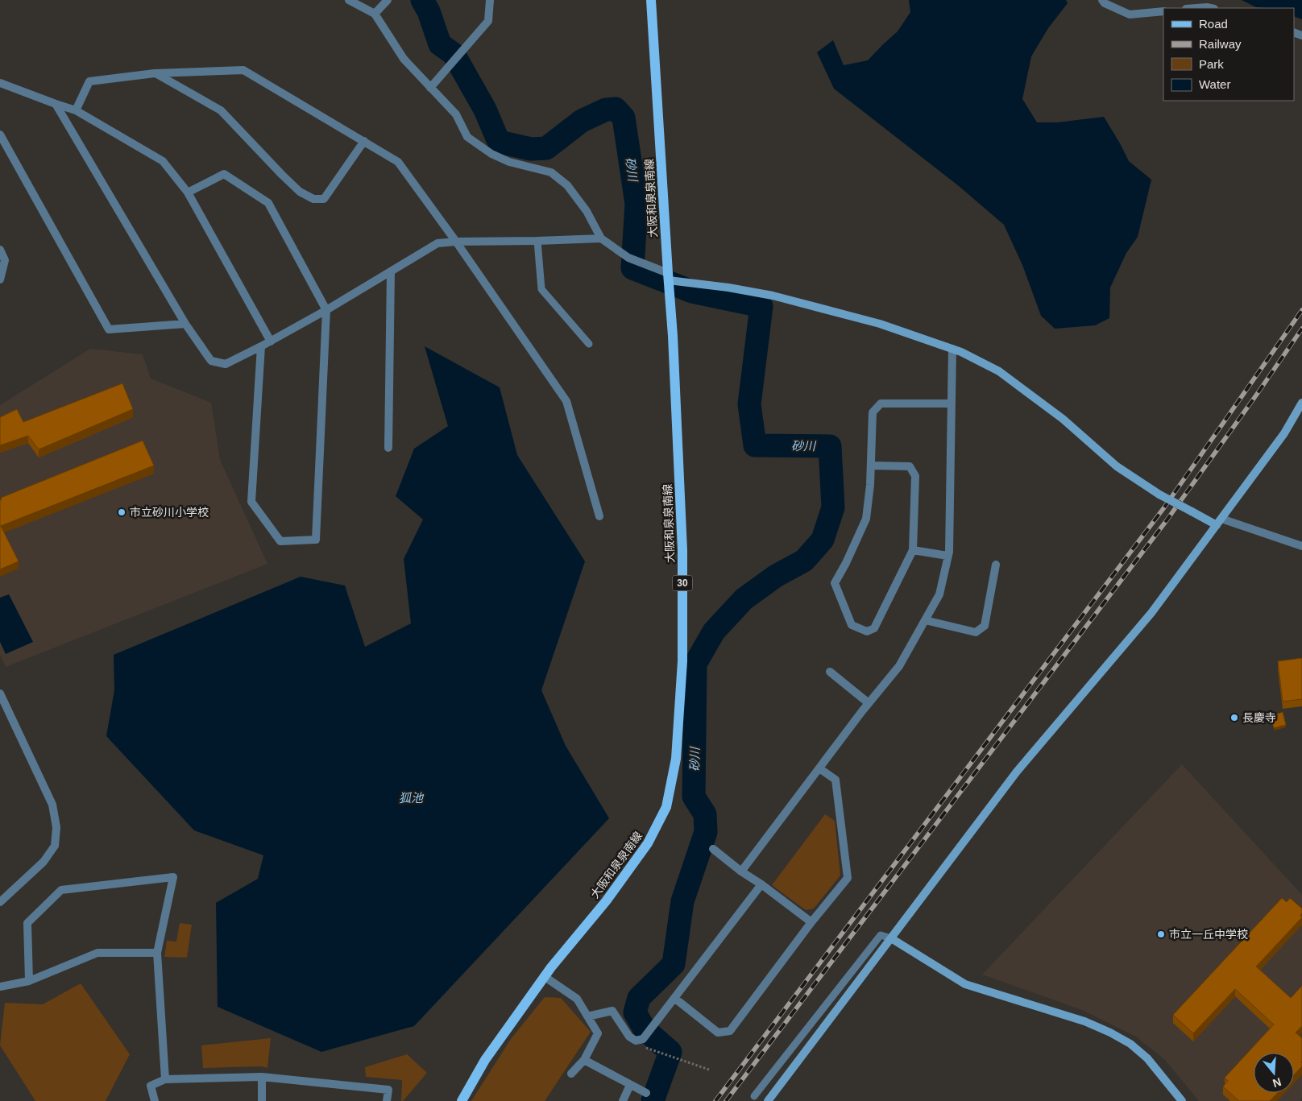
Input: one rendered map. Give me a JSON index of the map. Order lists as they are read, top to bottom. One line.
{"streets":{"main road":["大阪和泉泉南線","30"]},"water":["砂川","狐池"],"places":["市立砂川小学校","長慶寺","市立一丘中学校"],"legend":["Road","Railway","Park","Water"],"north":"bottom"}
